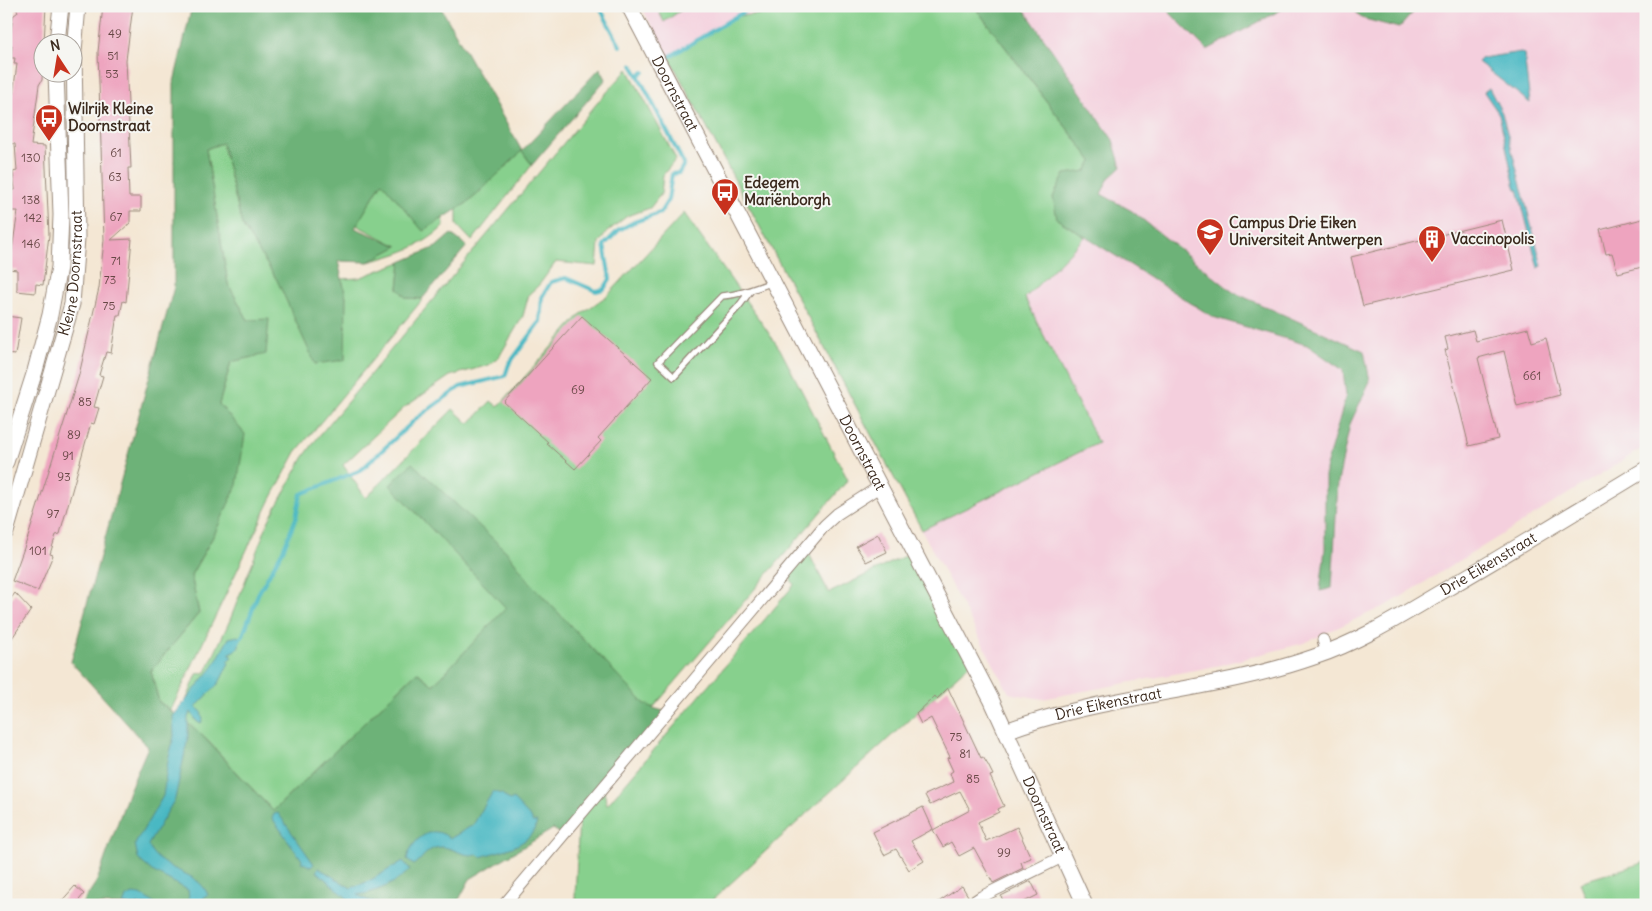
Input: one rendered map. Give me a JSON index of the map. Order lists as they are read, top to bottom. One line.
{"streets":{"street":["Doornstraat","Kleine Doornstraat","Drie Eikenstraat"]},"crossings":[["Doornstraat","Drie Eikenstraat"]],"places":{"bus stop":["Wilrijk Kleine Doornstraat","Edegem Mariënborgh"],"school or university":["Campus Drie Eiken Universiteit Antwerpen"],"building":["Vaccinopolis"]},"house_numbers":["49","51","53","61","130","63","138","67","142","146","71","73","75","661","69","85","89","91","93","97","101","75","81","85","99"],"north":"top"}
